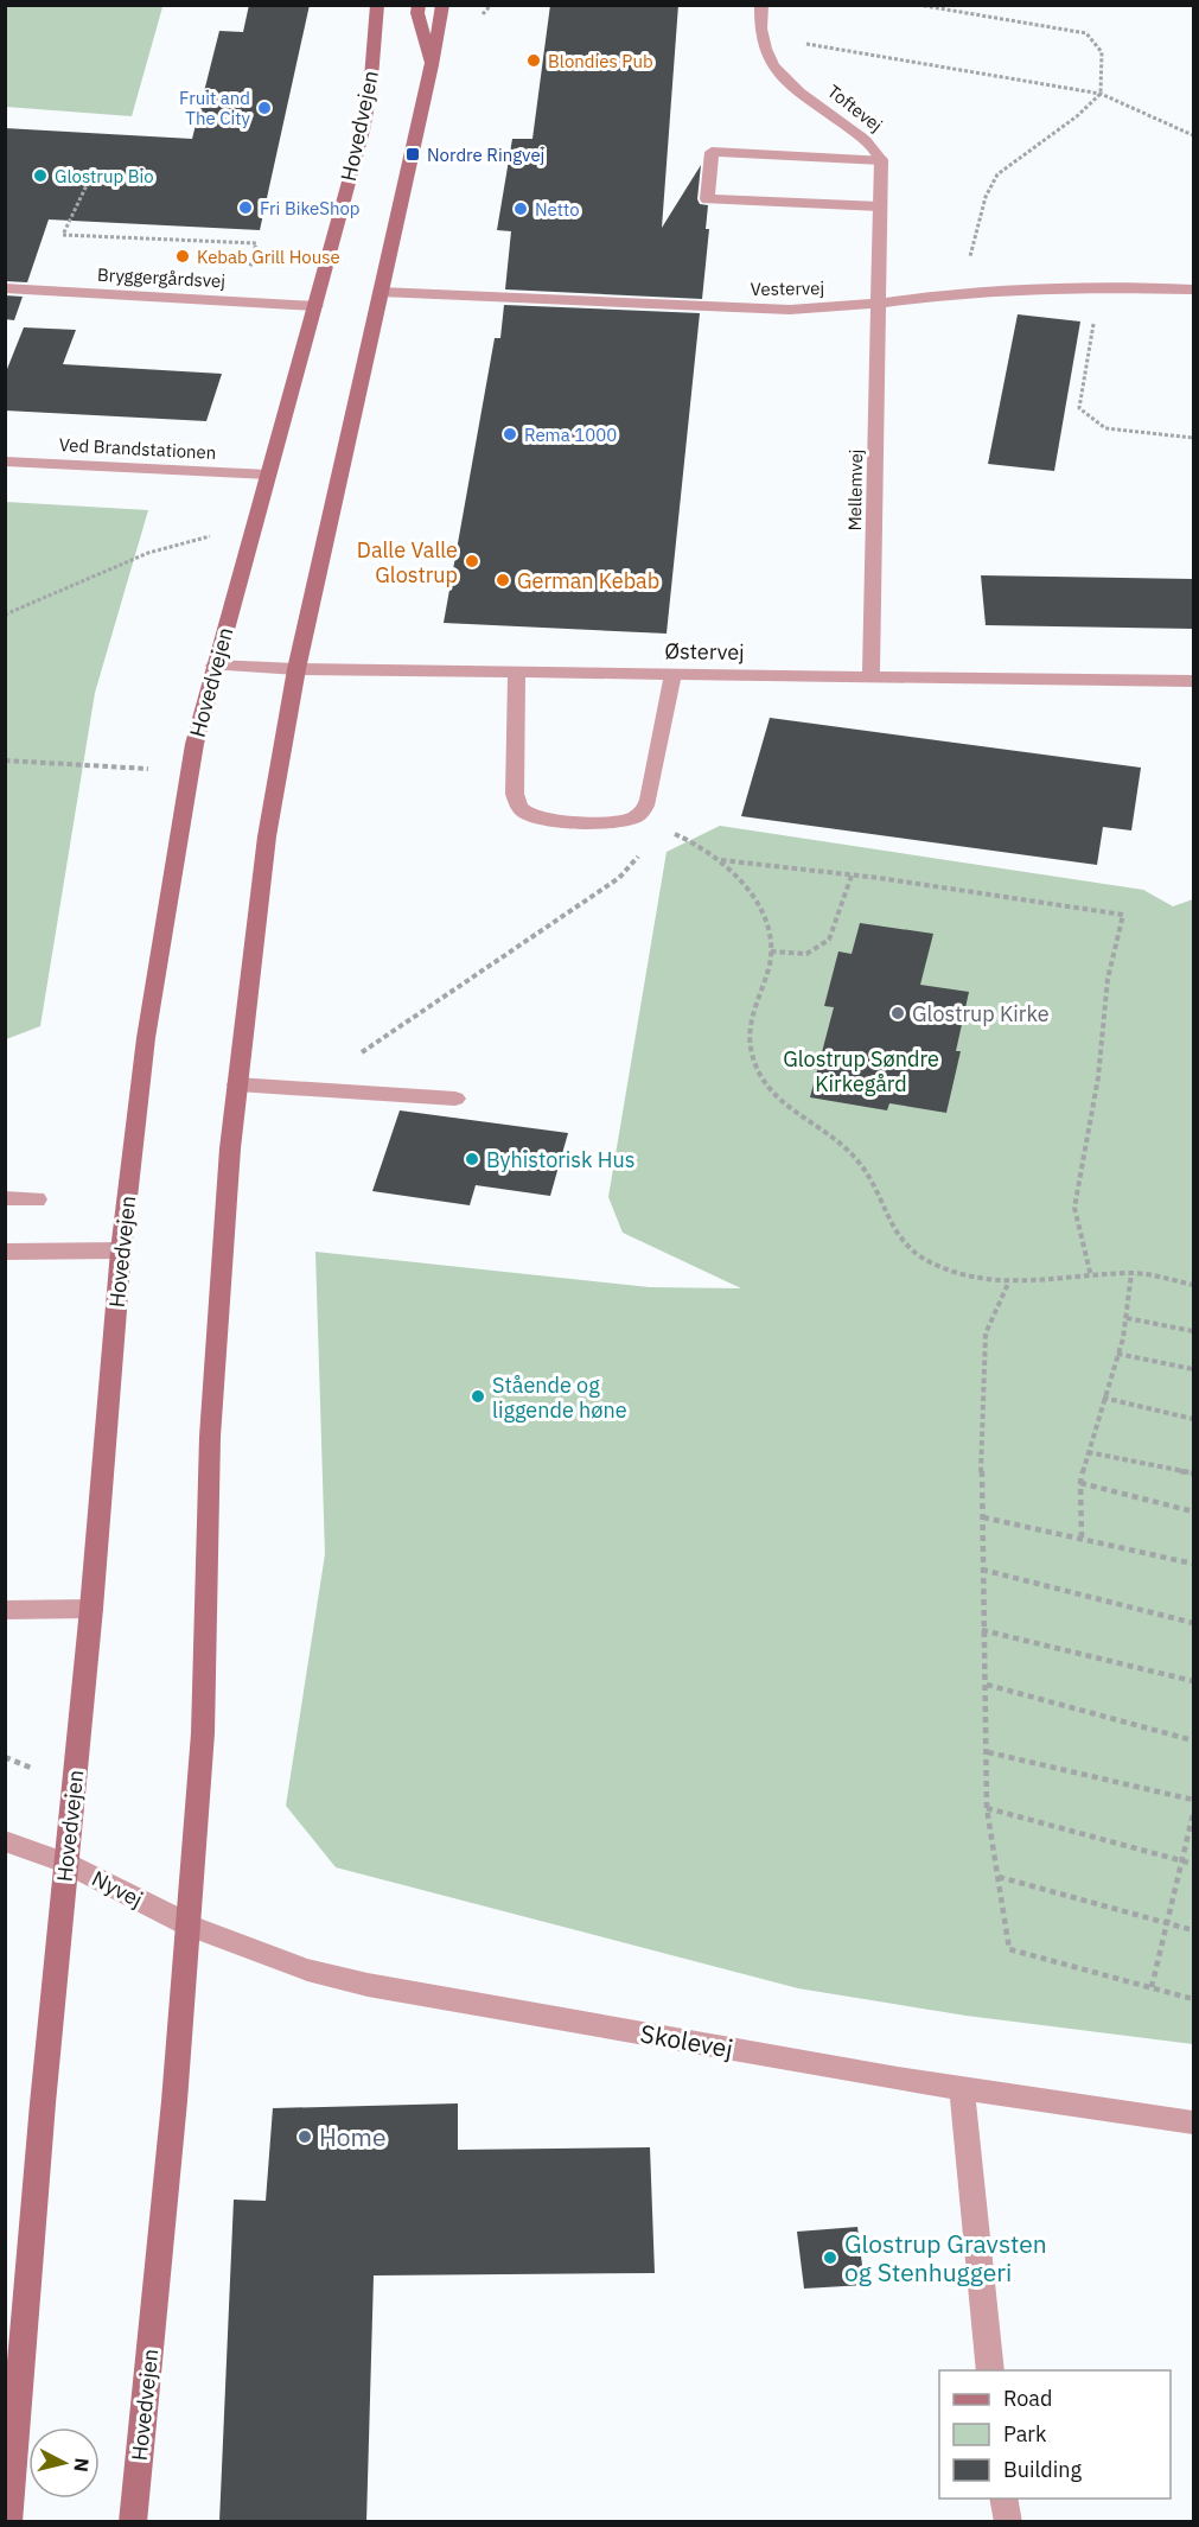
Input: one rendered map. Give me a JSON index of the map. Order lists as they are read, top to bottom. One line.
{"streets":{"main road":["Hovedvejen"],"street":["Toftevej","Bryggergårdsvej","Vestervej","Ved Brandstationen","Mellemvej","Østervej","Nyvej","Skolevej"]},"crossings":[["Toftevej","Vestervej"],["Toftevej","Mellemvej"],["Hovedvejen","Bryggergårdsvej"],["Hovedvejen","Vestervej"],["Hovedvejen","Ved Brandstationen"],["Hovedvejen","Østervej"],["Hovedvejen","Nyvej"],["Hovedvejen","Skolevej"],["Vestervej","Mellemvej"],["Mellemvej","Østervej"],["Nyvej","Skolevej"]],"parks":["Glostrup Søndre Kirkegård"],"places":{"other":["Blondies Pub","Fruit and The City","Glostrup Bio","Fri BikeShop","Netto","Kebab Grill House","Rema 1000","Dalle Valle Glostrup","German Kebab","Glostrup Kirke","Byhistorisk Hus","Stående og liggende høne","Home","Glostrup Gravsten og Stenhuggeri"],"transit":["Nordre Ringvej"]},"legend":["Road","Park","Building"],"north":"right"}
